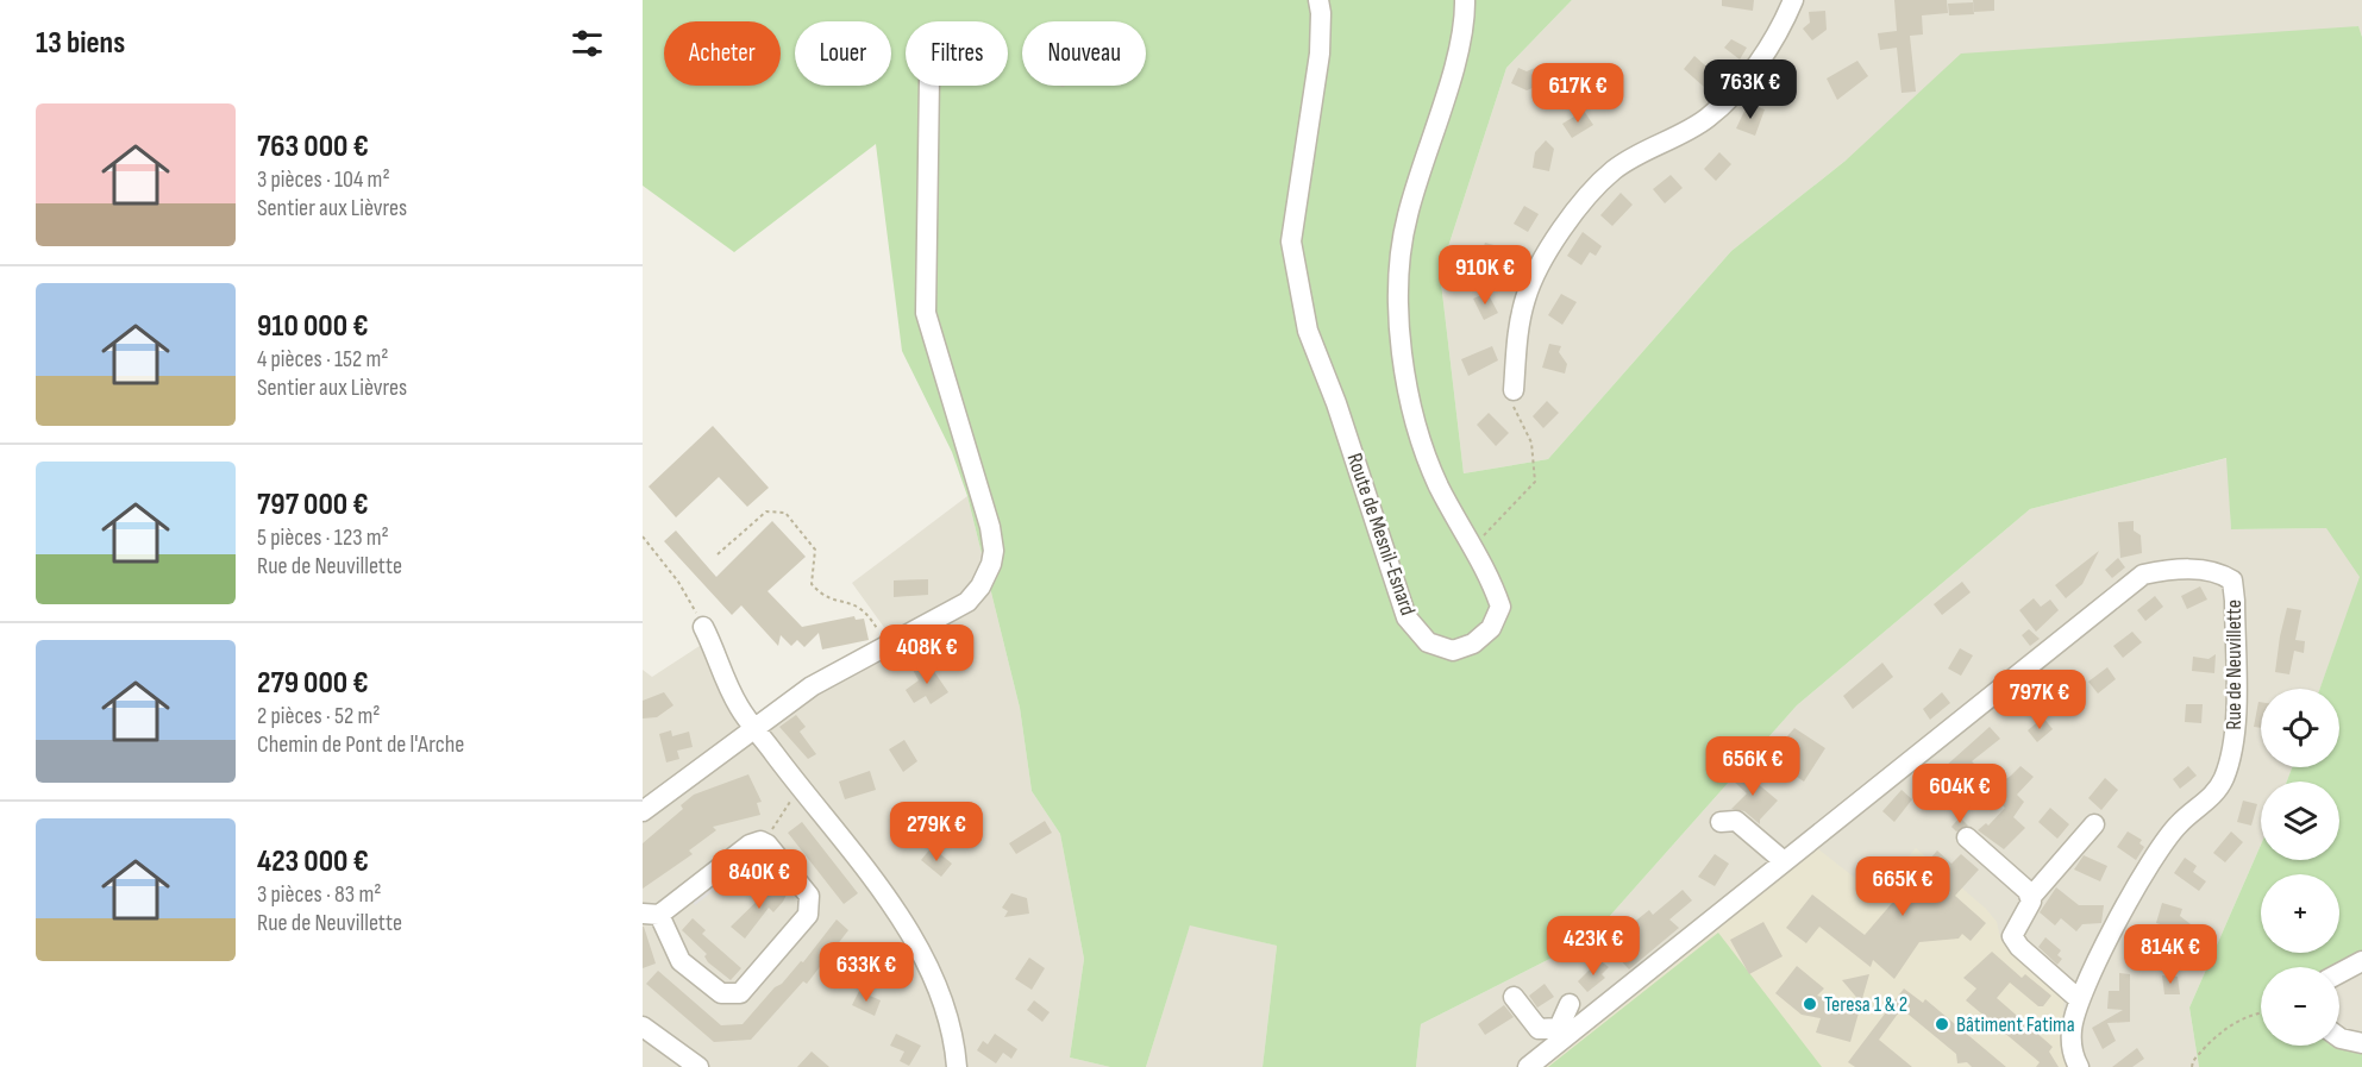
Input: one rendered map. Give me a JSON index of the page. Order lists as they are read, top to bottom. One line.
{"streets":{"street":["Route de Mesnil-Esnard","Rue de Neuvillette"]},"places":["Teresa 1 & 2","Bâtiment Fatima"],"page":{"heading":"13 biens","chip":["Acheter","Louer","Filtres","Nouveau"],"price":["763K €","617K €","910K €","408K €","797K €","656K €","604K €","279K €","840K €","665K €","423K €","814K €","633K €"],"list":[{"name":"763 000 €","note":"3 pièces · 104 m² · Sentier aux Lièvres"},{"name":"910 000 €","note":"4 pièces · 152 m² · Sentier aux Lièvres"},{"name":"797 000 €","note":"5 pièces · 123 m² · Rue de Neuvillette"},{"name":"279 000 €","note":"2 pièces · 52 m² · Chemin de Pont de l'Arche"},{"name":"423 000 €","note":"3 pièces · 83 m² · Rue de Neuvillette"}],"map_buttons":["+","−"]}}
